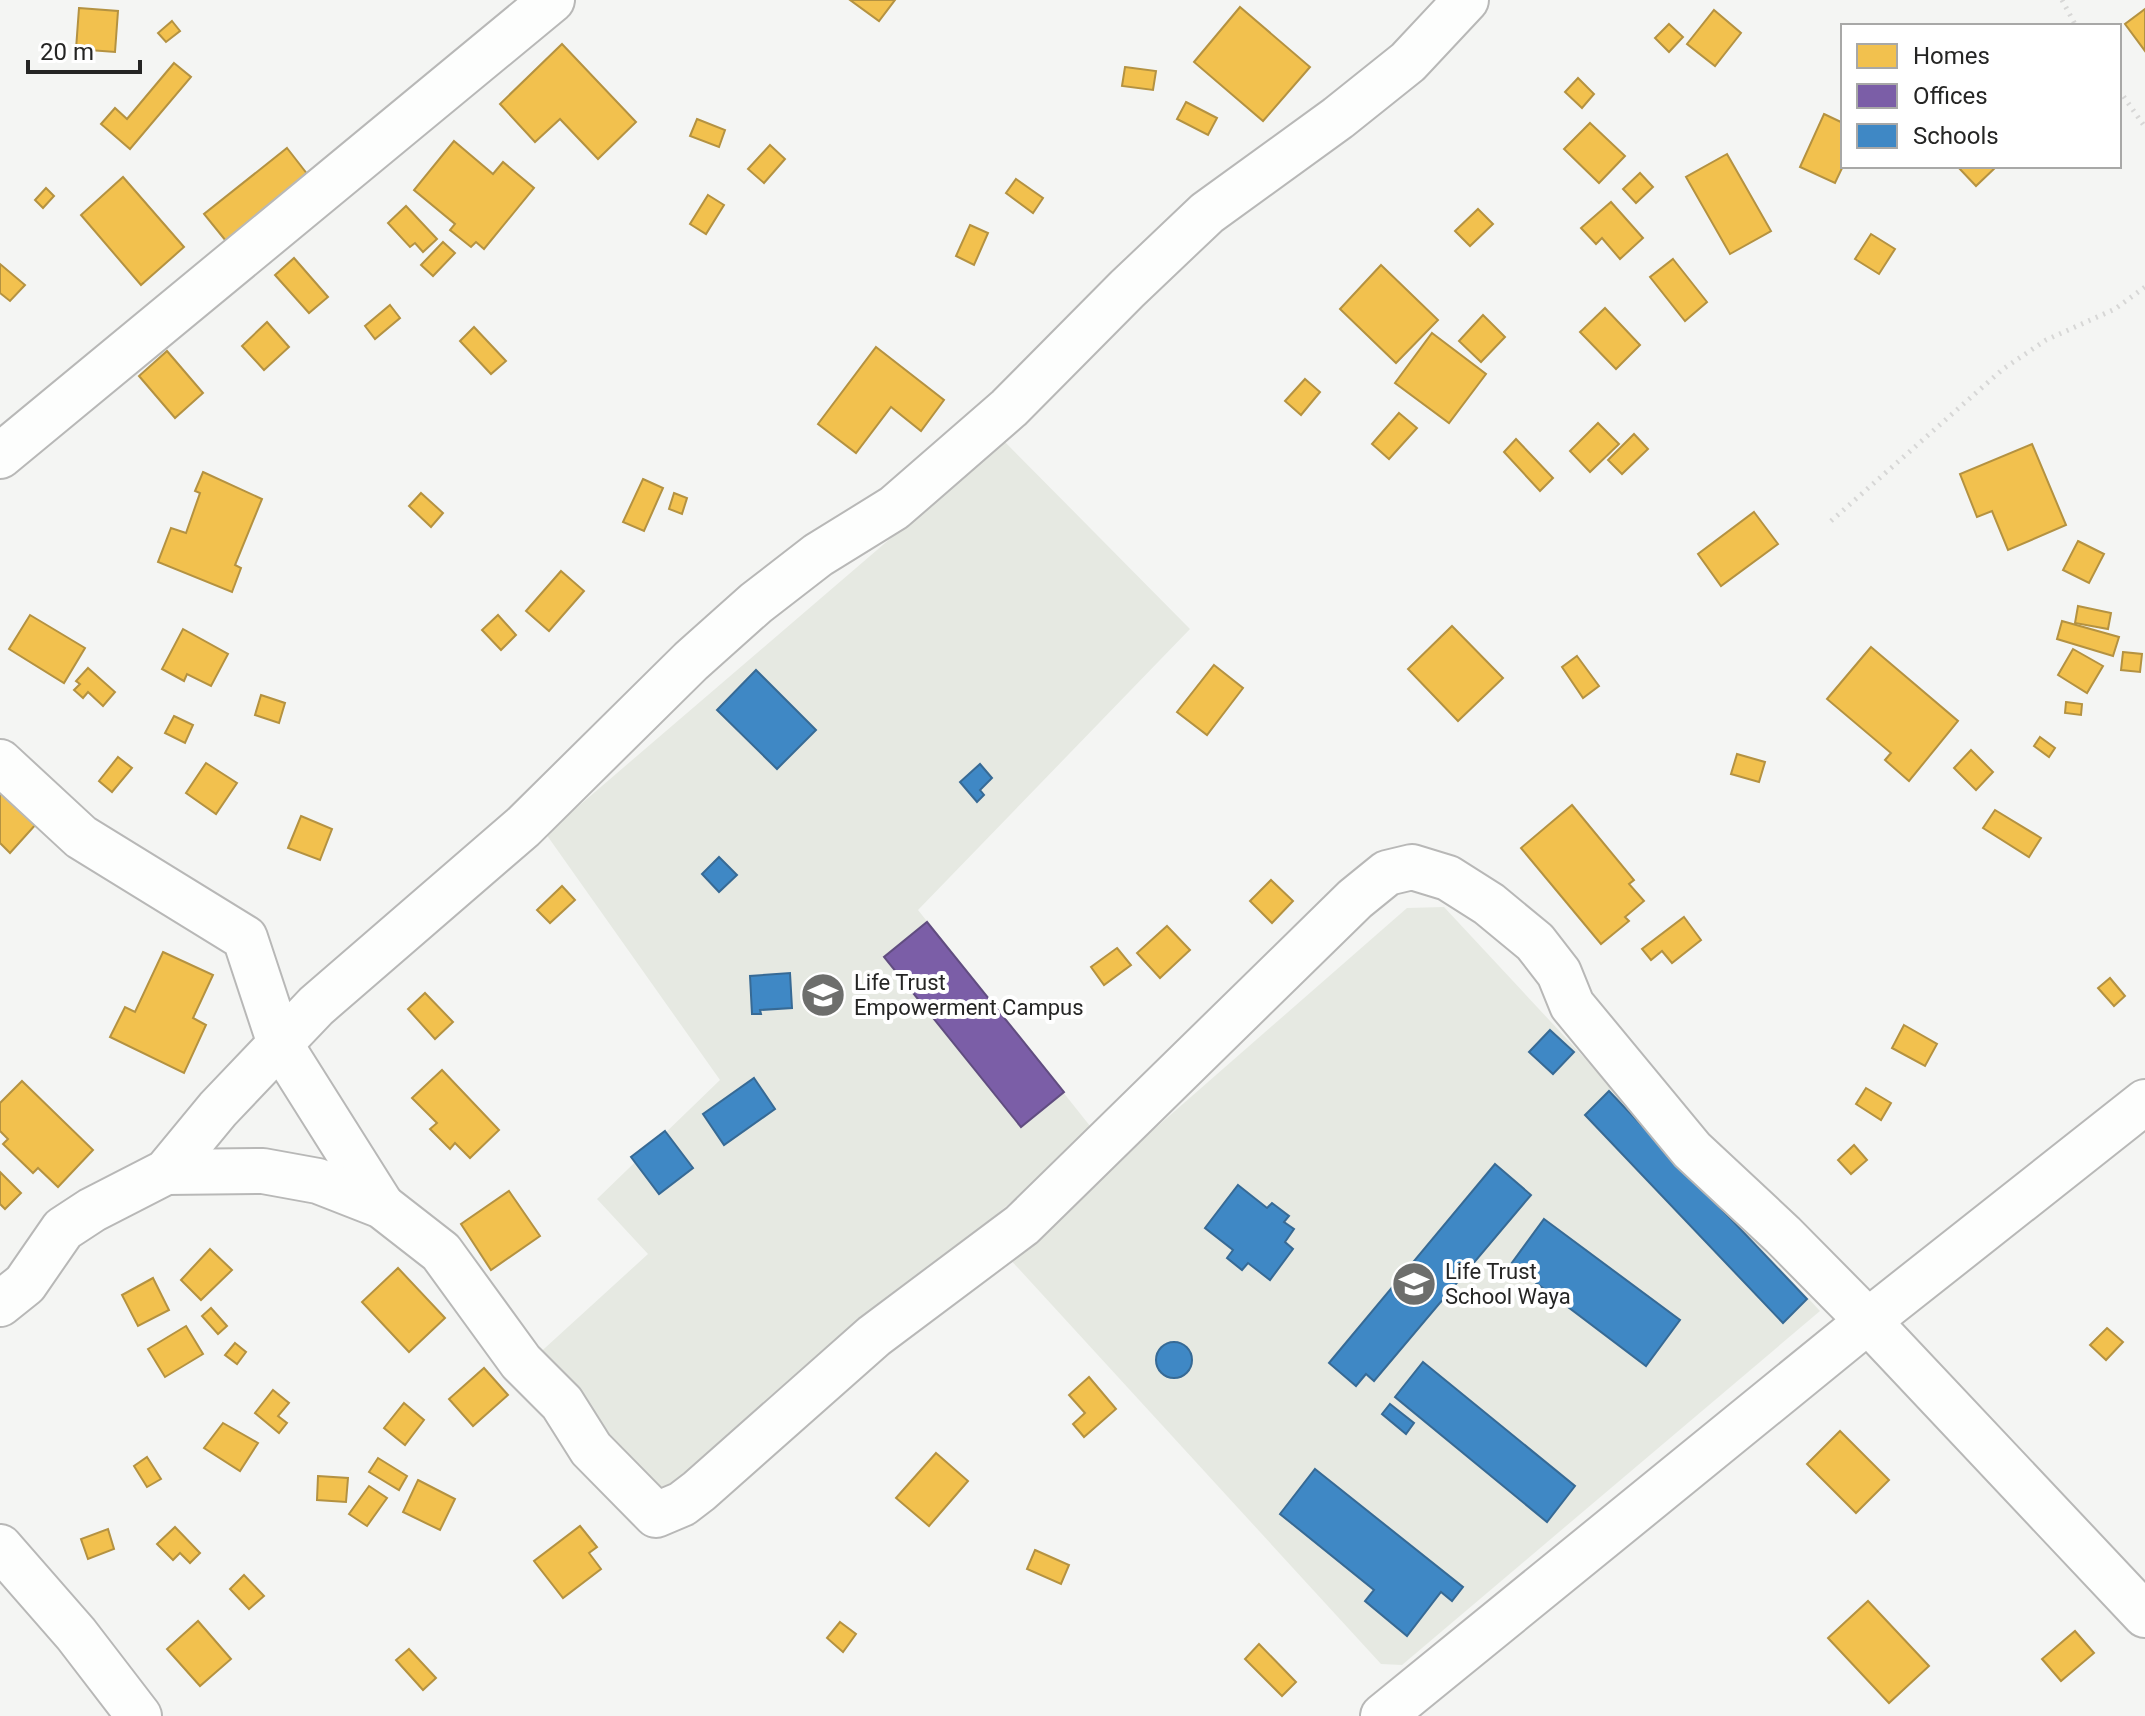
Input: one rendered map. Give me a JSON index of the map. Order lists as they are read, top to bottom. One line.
{"places":{"school or university":["Life Trust Empowerment Campus","Life Trust School Waya"]},"legend":["Homes","Offices","Schools"],"scale_bar":"20 m"}
